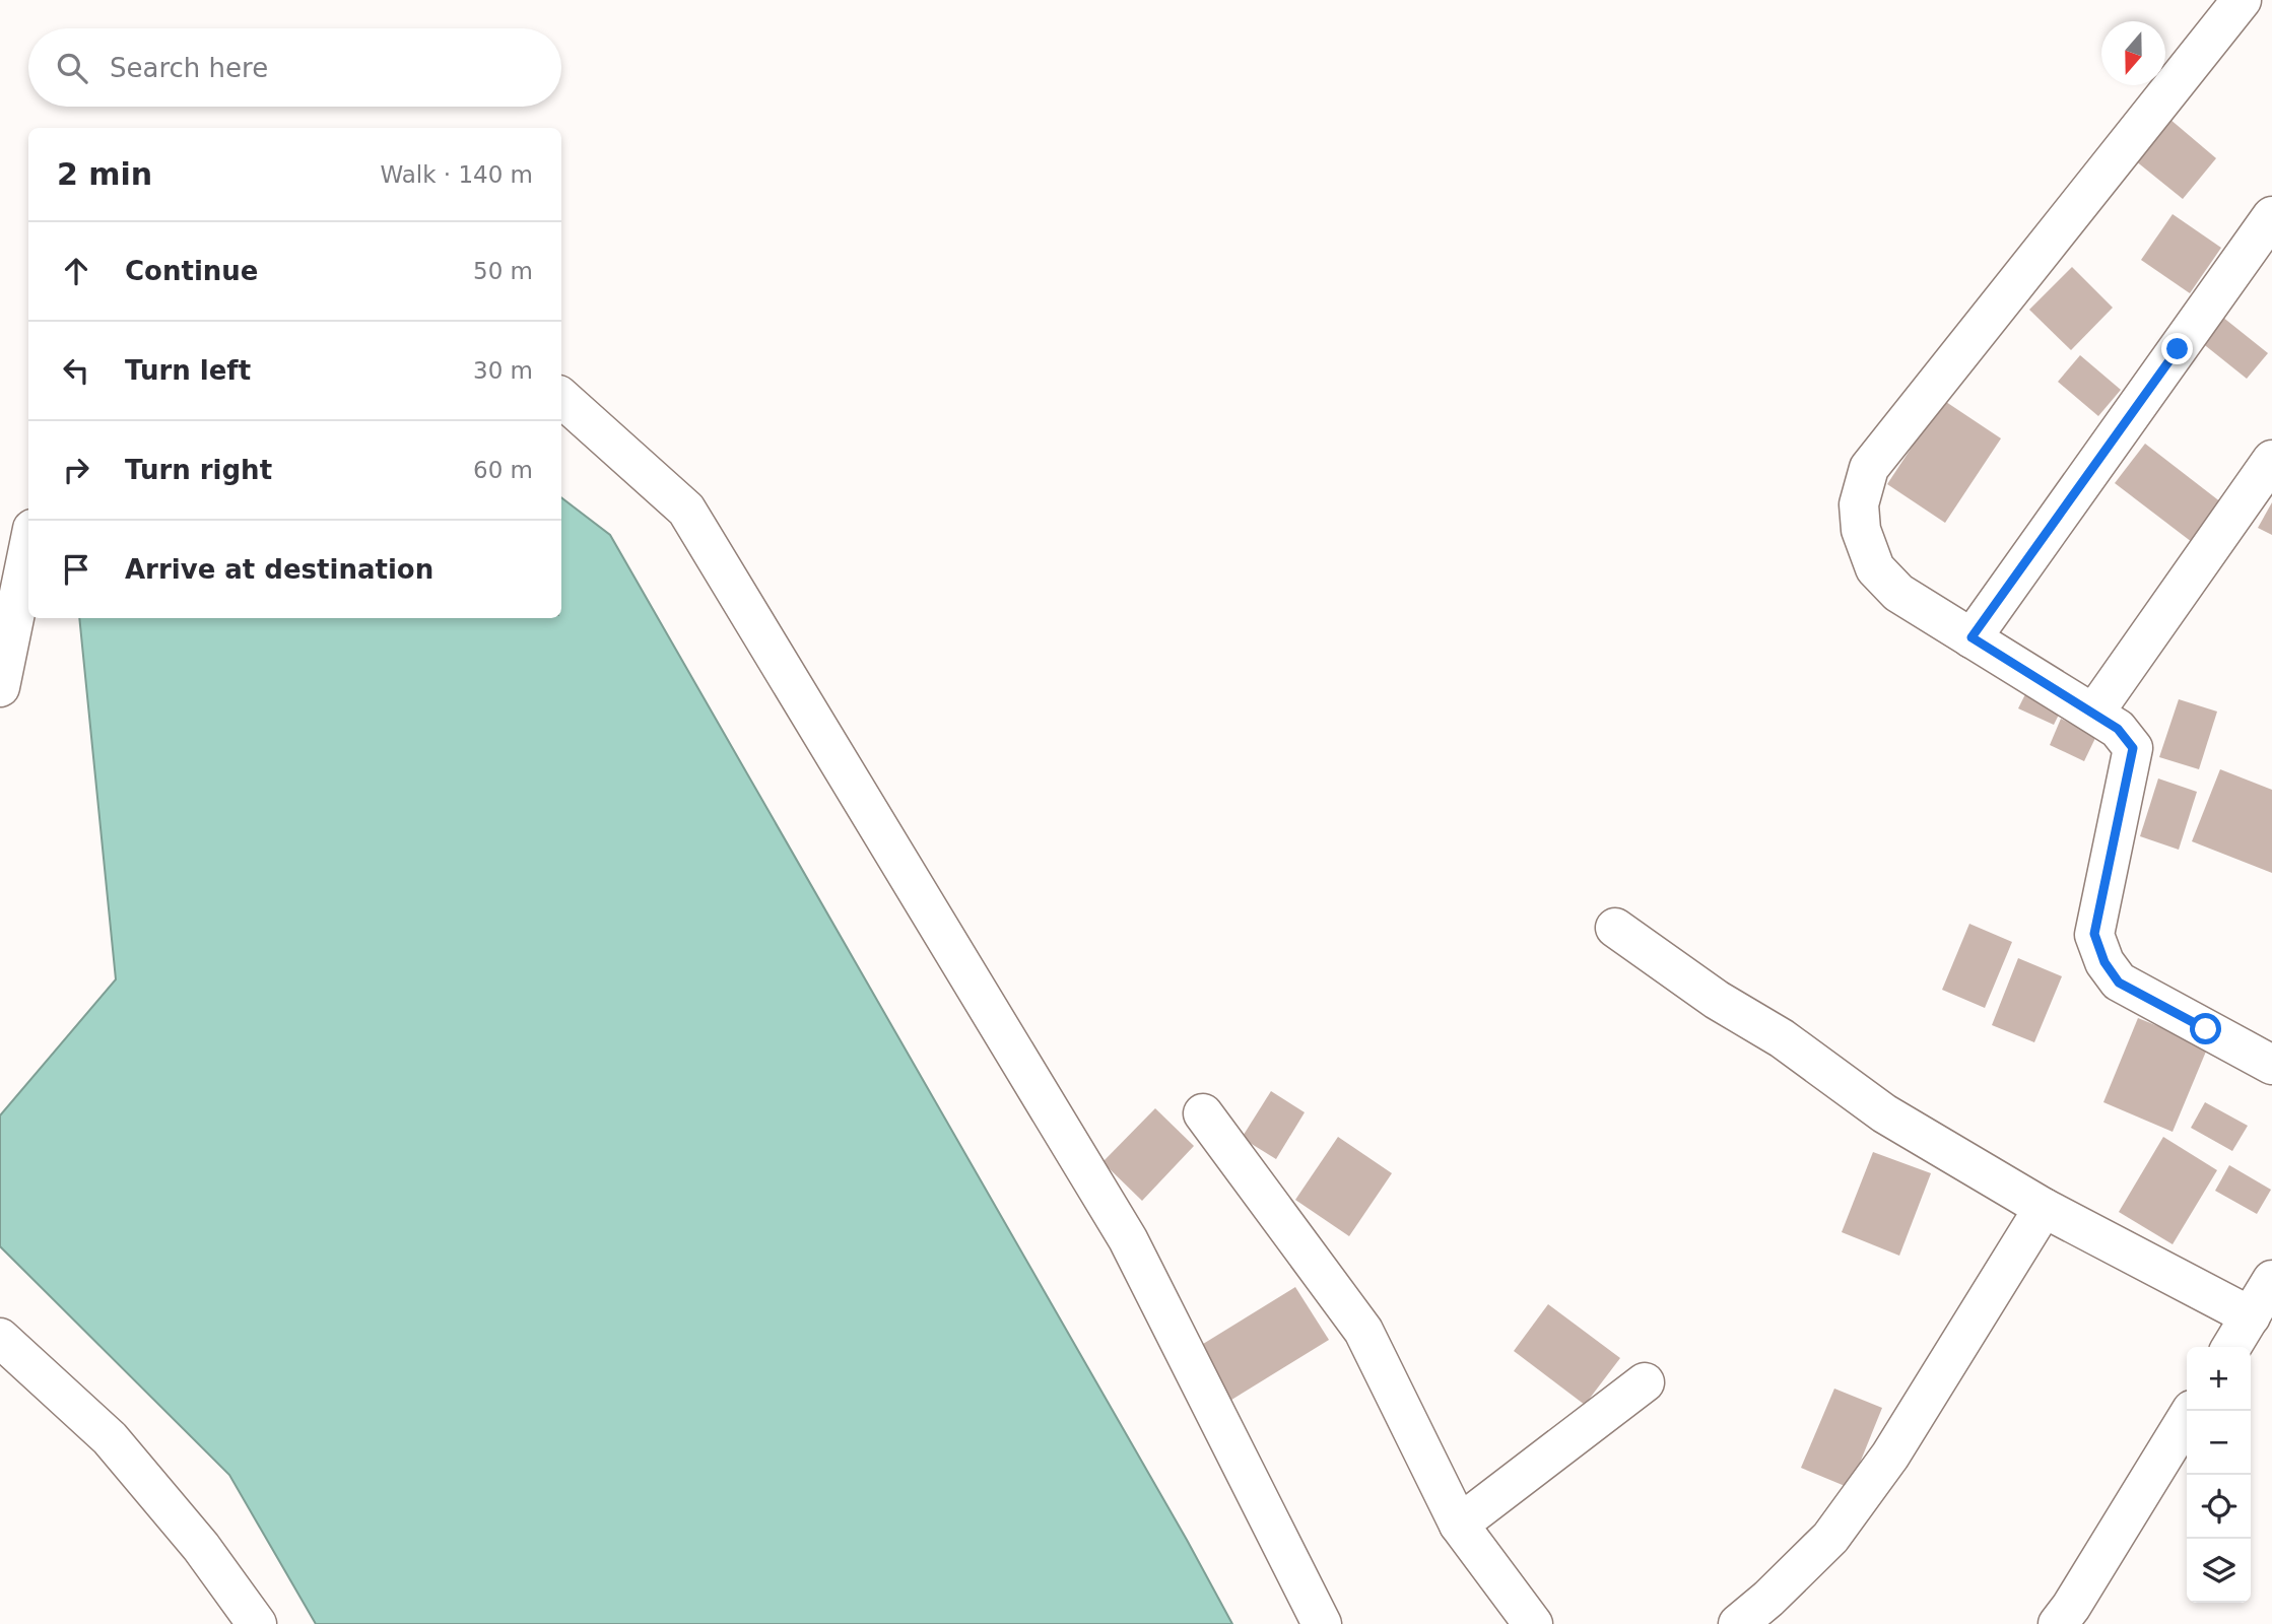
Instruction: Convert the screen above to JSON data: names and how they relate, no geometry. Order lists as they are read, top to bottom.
{
  "north": "bottom",
  "page": {
    "search": "Search here",
    "heading": ["2 min", "Walk · 140 m"],
    "list": [
      ["Continue", "50 m"],
      ["Turn left", "30 m"],
      ["Turn right", "60 m"],
      "Arrive at destination"
    ],
    "map_buttons": ["+", "−"]
  }
}
